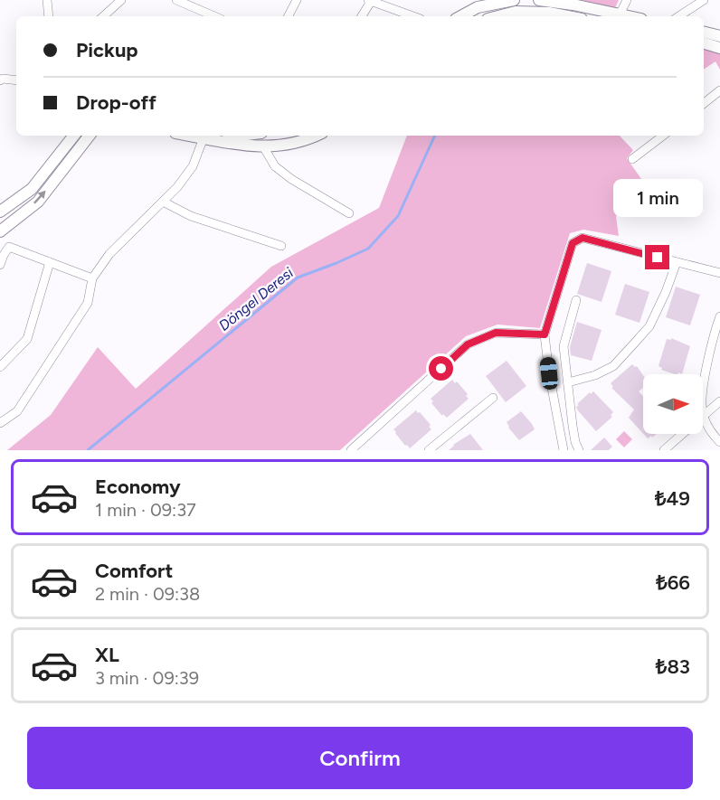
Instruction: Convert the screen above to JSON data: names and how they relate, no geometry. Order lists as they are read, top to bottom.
{
  "water": ["Döngel Deresi"],
  "north": "right",
  "page": {
    "banner": ["Pickup", "Drop-off"],
    "bubble": "1 min",
    "list": [
      {
        "name": "Economy",
        "note": "1 min · 09:37",
        "value": "₺49"
      },
      {
        "name": "Comfort",
        "note": "2 min · 09:38",
        "value": "₺66"
      },
      {
        "name": "XL",
        "note": "3 min · 09:39",
        "value": "₺83"
      }
    ],
    "buttons": "Confirm"
  }
}
